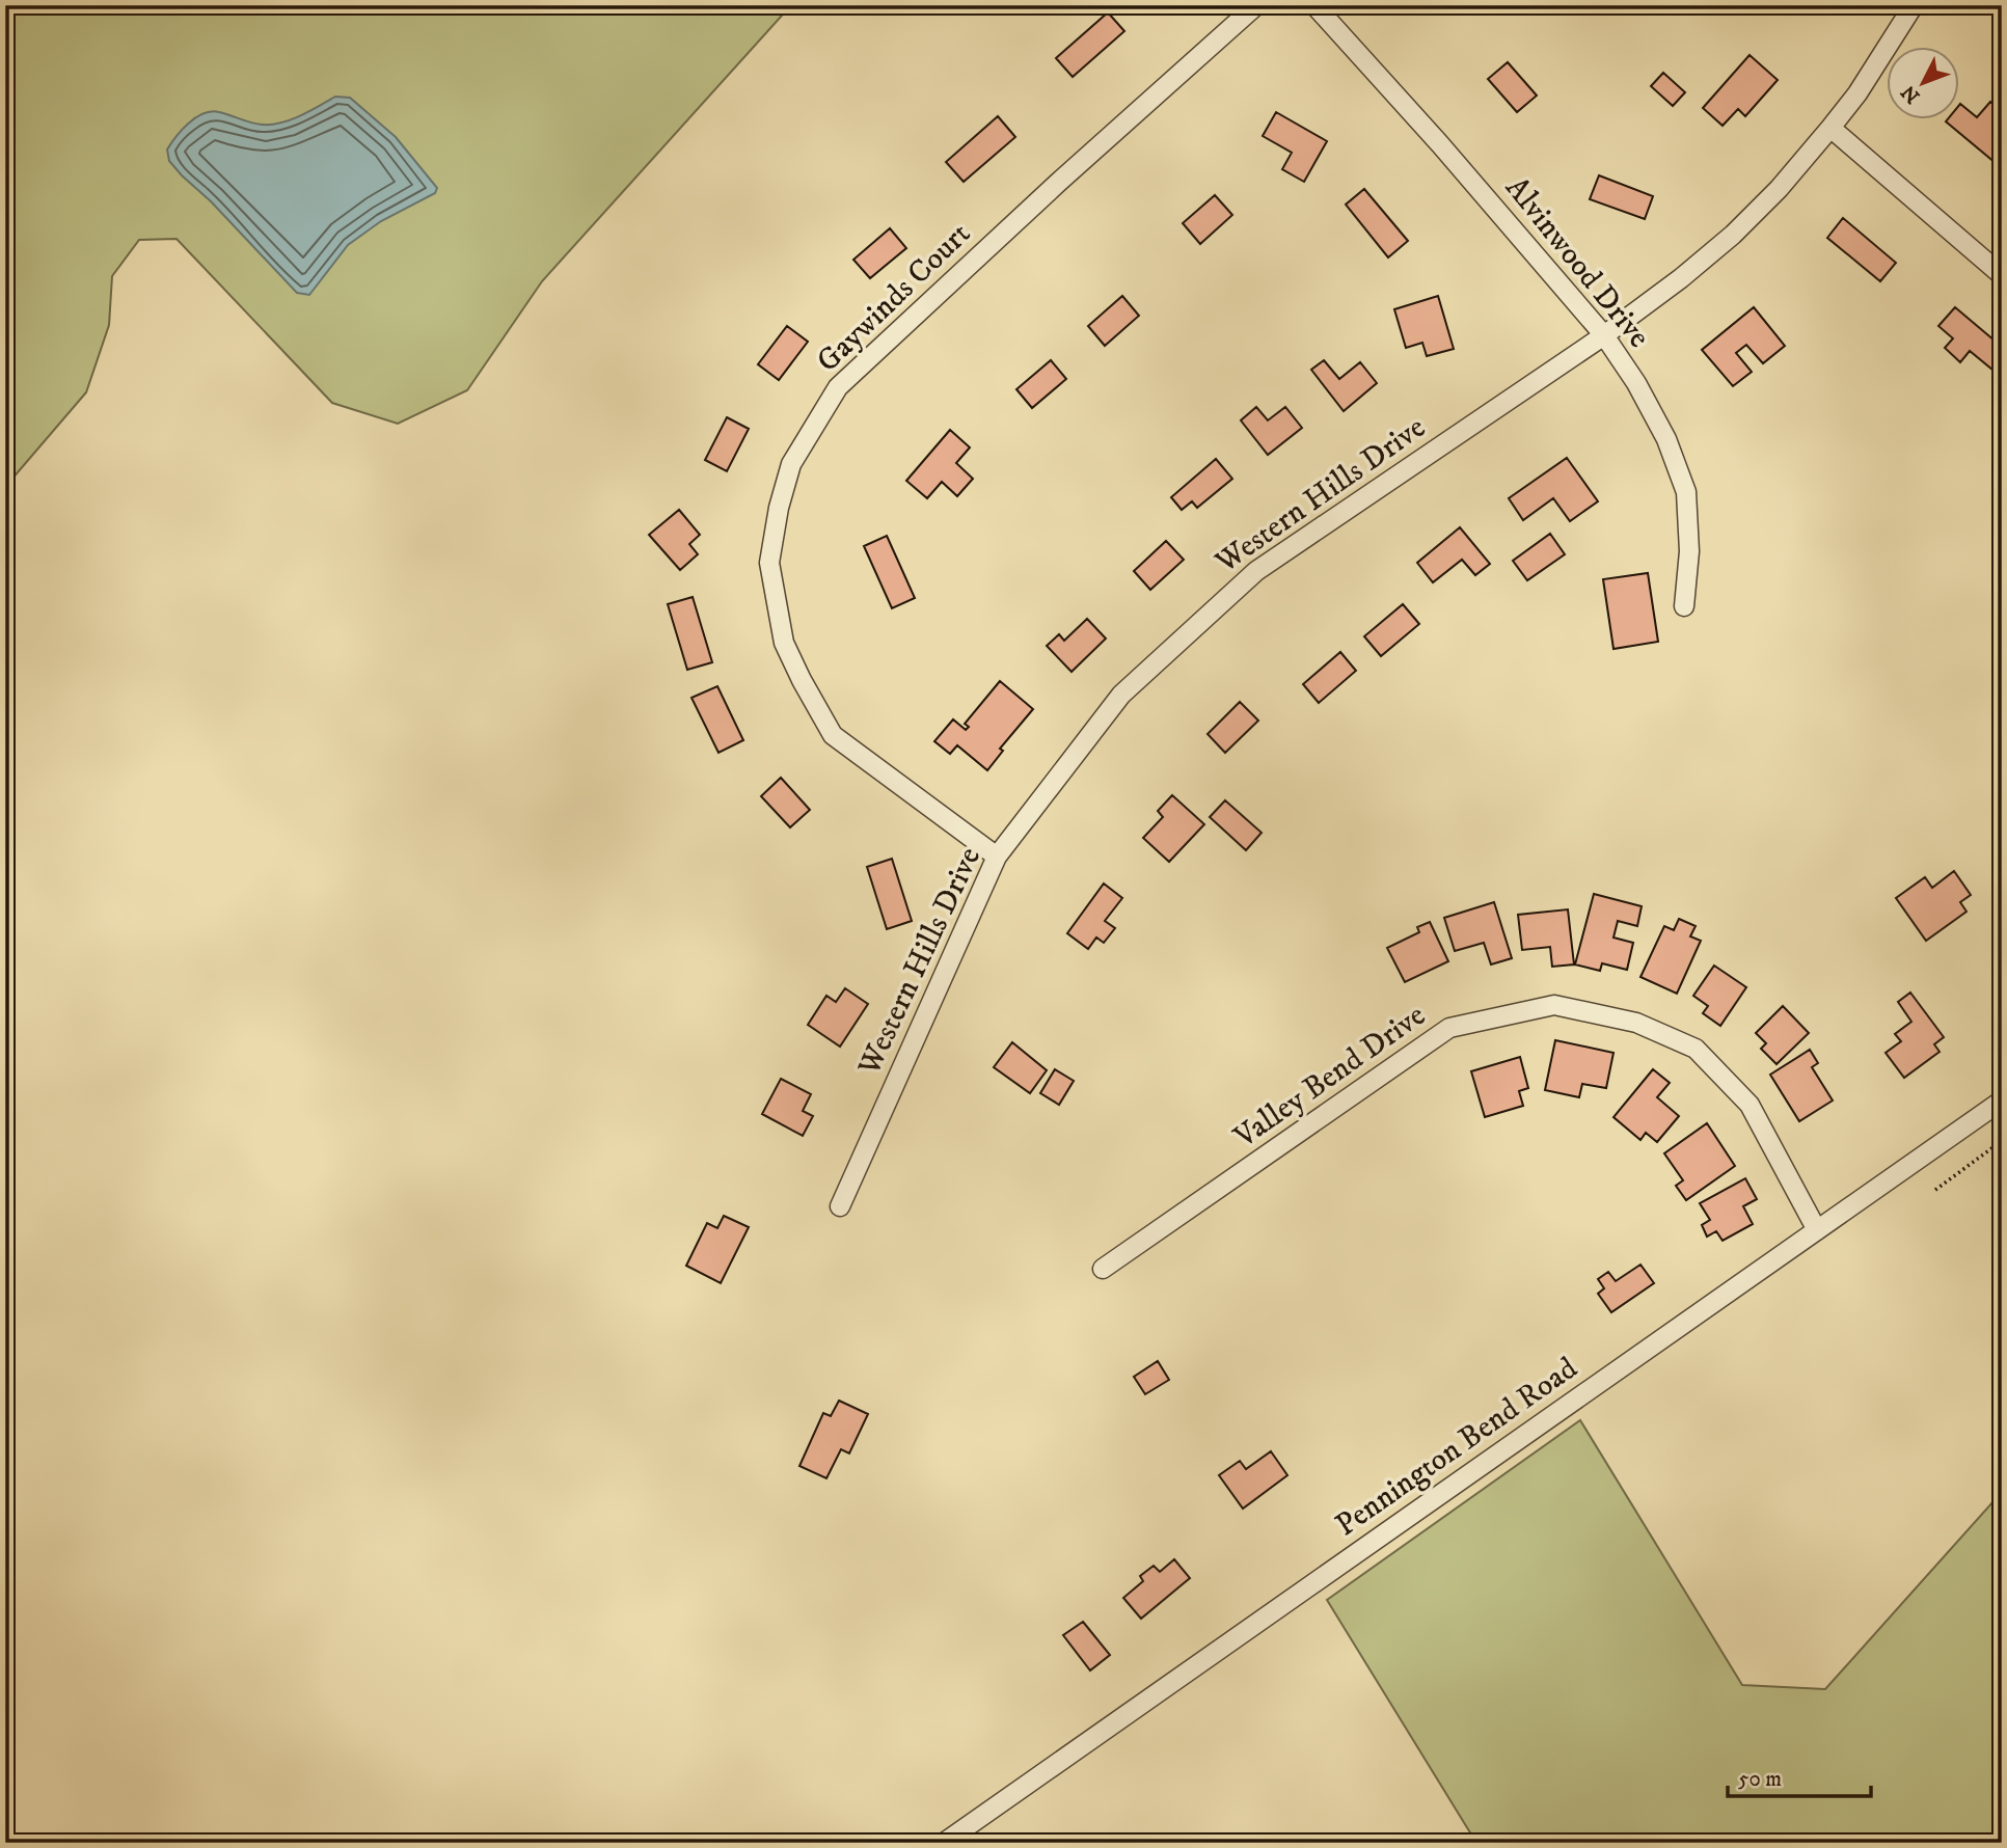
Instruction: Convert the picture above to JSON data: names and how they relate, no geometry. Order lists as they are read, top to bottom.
{
  "streets": {
    "street": [
      "Alvinwood Drive",
      "Gaywinds Court",
      "Western Hills Drive",
      "Valley Bend Drive",
      "Pennington Bend Road"
    ]
  },
  "crossings": [
    ["Alvinwood Drive", "Western Hills Drive"],
    ["Gaywinds Court", "Western Hills Drive"],
    ["Valley Bend Drive", "Pennington Bend Road"]
  ],
  "scale_bar": "50 m",
  "north": "bottom left"
}
